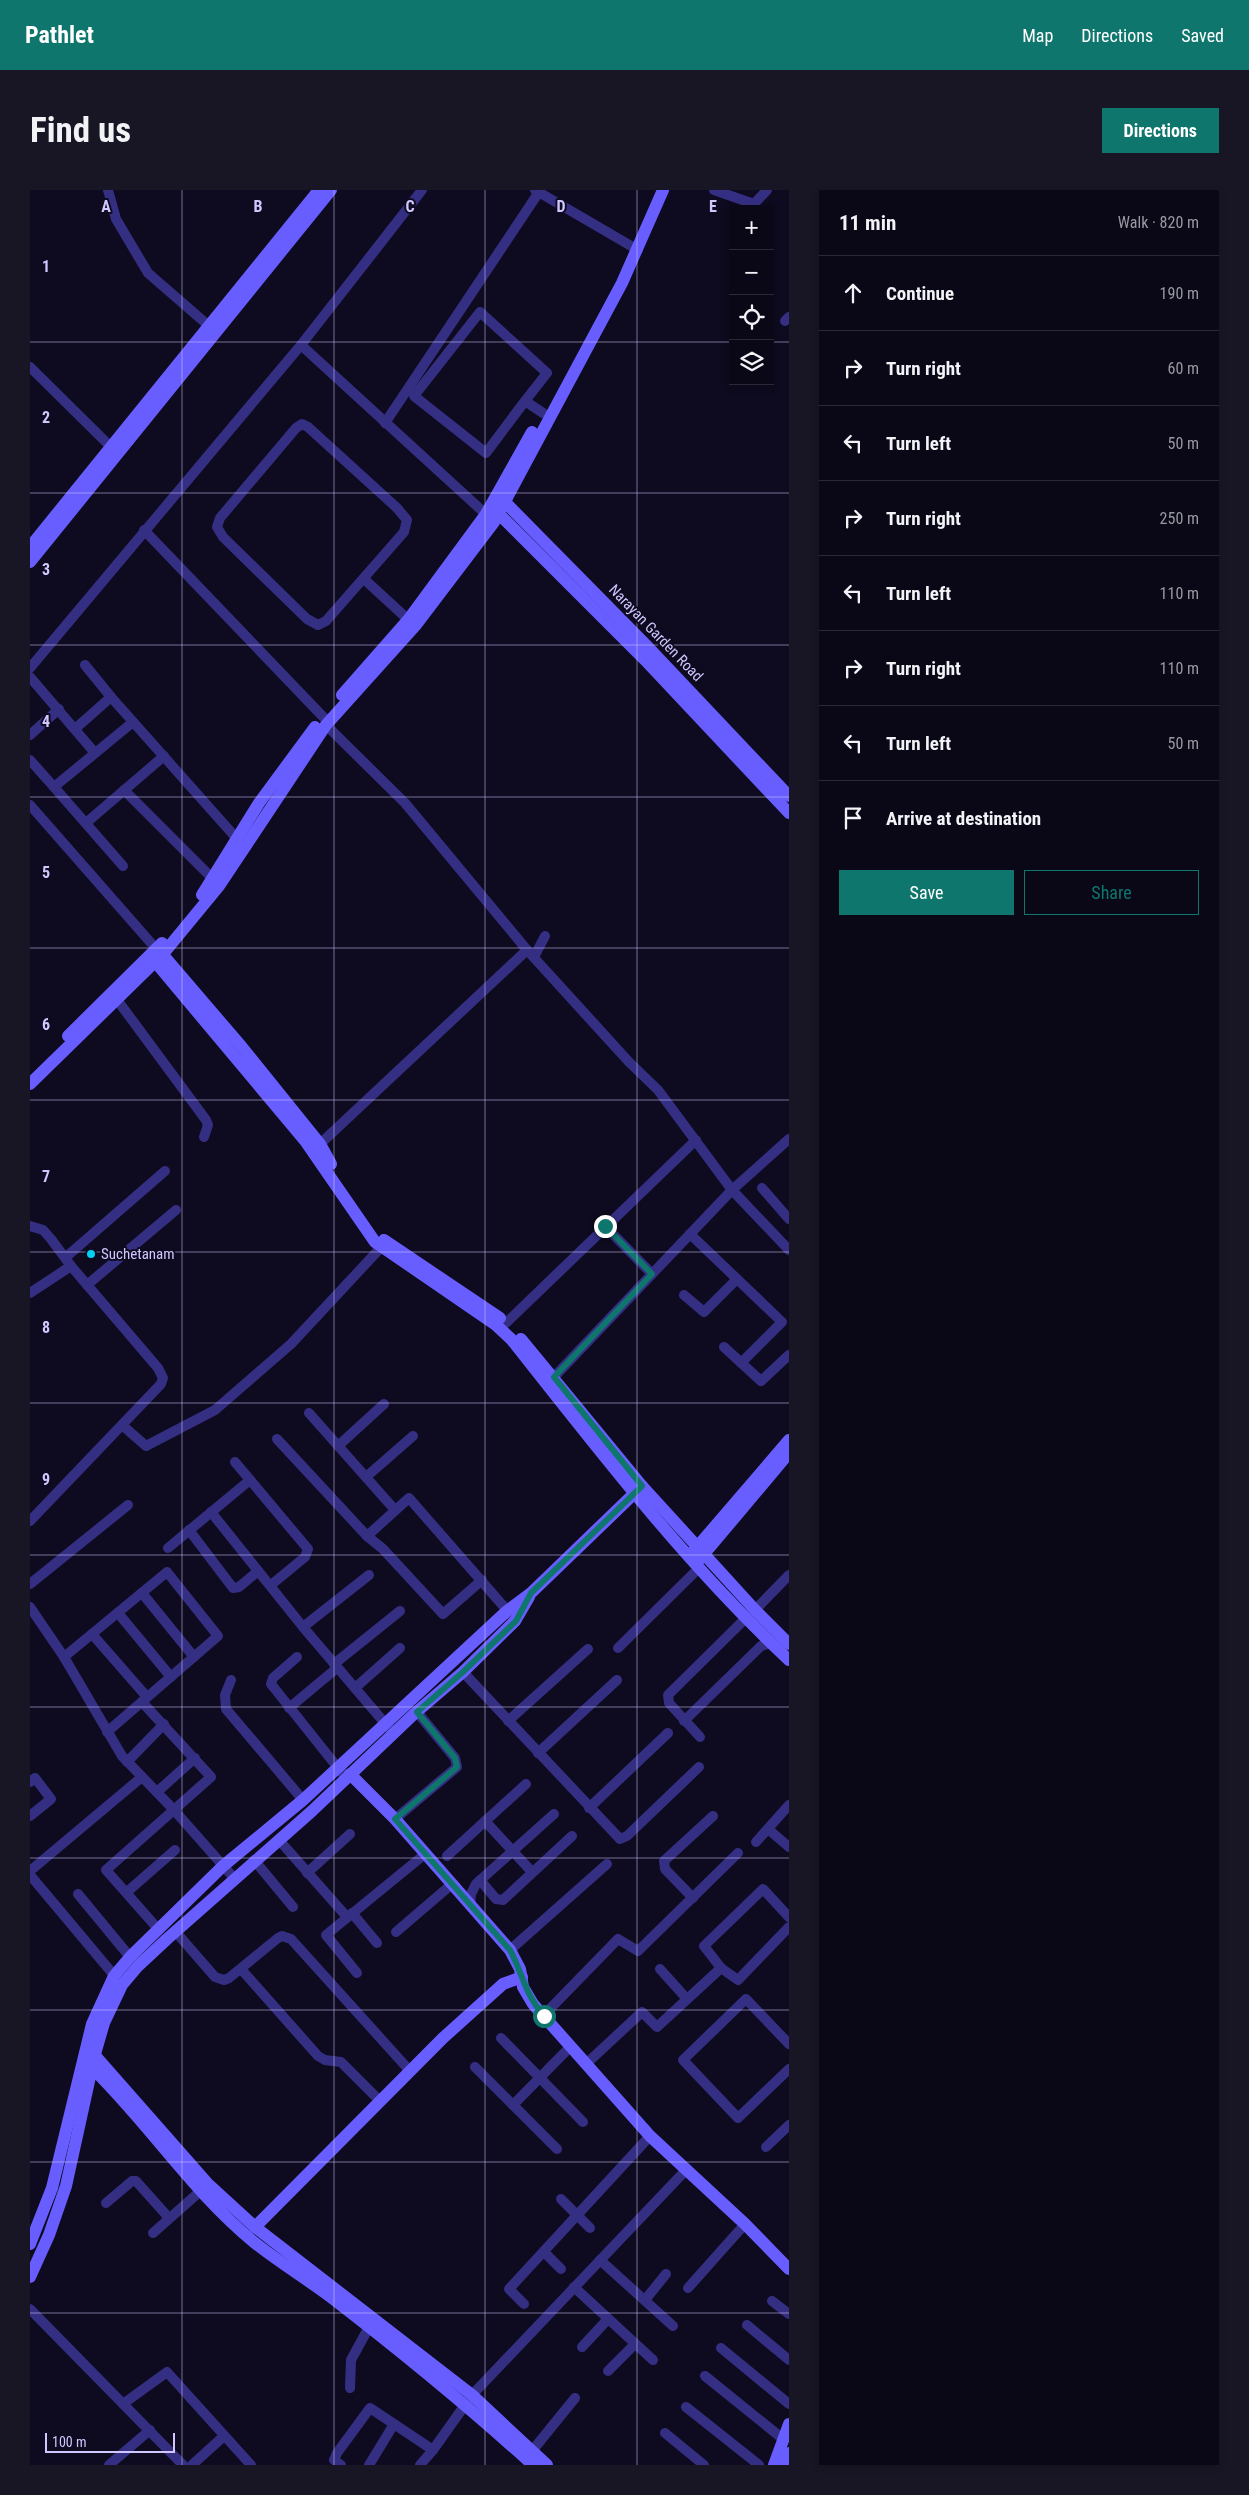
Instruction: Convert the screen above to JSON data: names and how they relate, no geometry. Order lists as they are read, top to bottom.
{
  "streets": {
    "street": ["Narayan Garden Road"]
  },
  "places": ["Suchetanam"],
  "scale_bar": "100 m",
  "page": {
    "header": "Pathlet",
    "nav": ["Map", "Directions", "Saved"],
    "buttons": [
      "Directions",
      ["Save", "Share"]
    ],
    "title": "Find us",
    "heading": ["11 min", "Walk · 820 m"],
    "map_buttons": ["+", "−"],
    "list": [
      ["Continue", "190 m"],
      ["Turn right", "60 m"],
      ["Turn left", "50 m"],
      ["Turn right", "250 m"],
      ["Turn left", "110 m"],
      ["Turn right", "110 m"],
      ["Turn left", "50 m"],
      "Arrive at destination"
    ],
    "scale": "100 m"
  },
  "grid": {
    "columns": [
      "A",
      "B",
      "C",
      "D",
      "E"
    ],
    "rows": [
      "1",
      "2",
      "3",
      "4",
      "5",
      "6",
      "7",
      "8",
      "9"
    ]
  }
}
